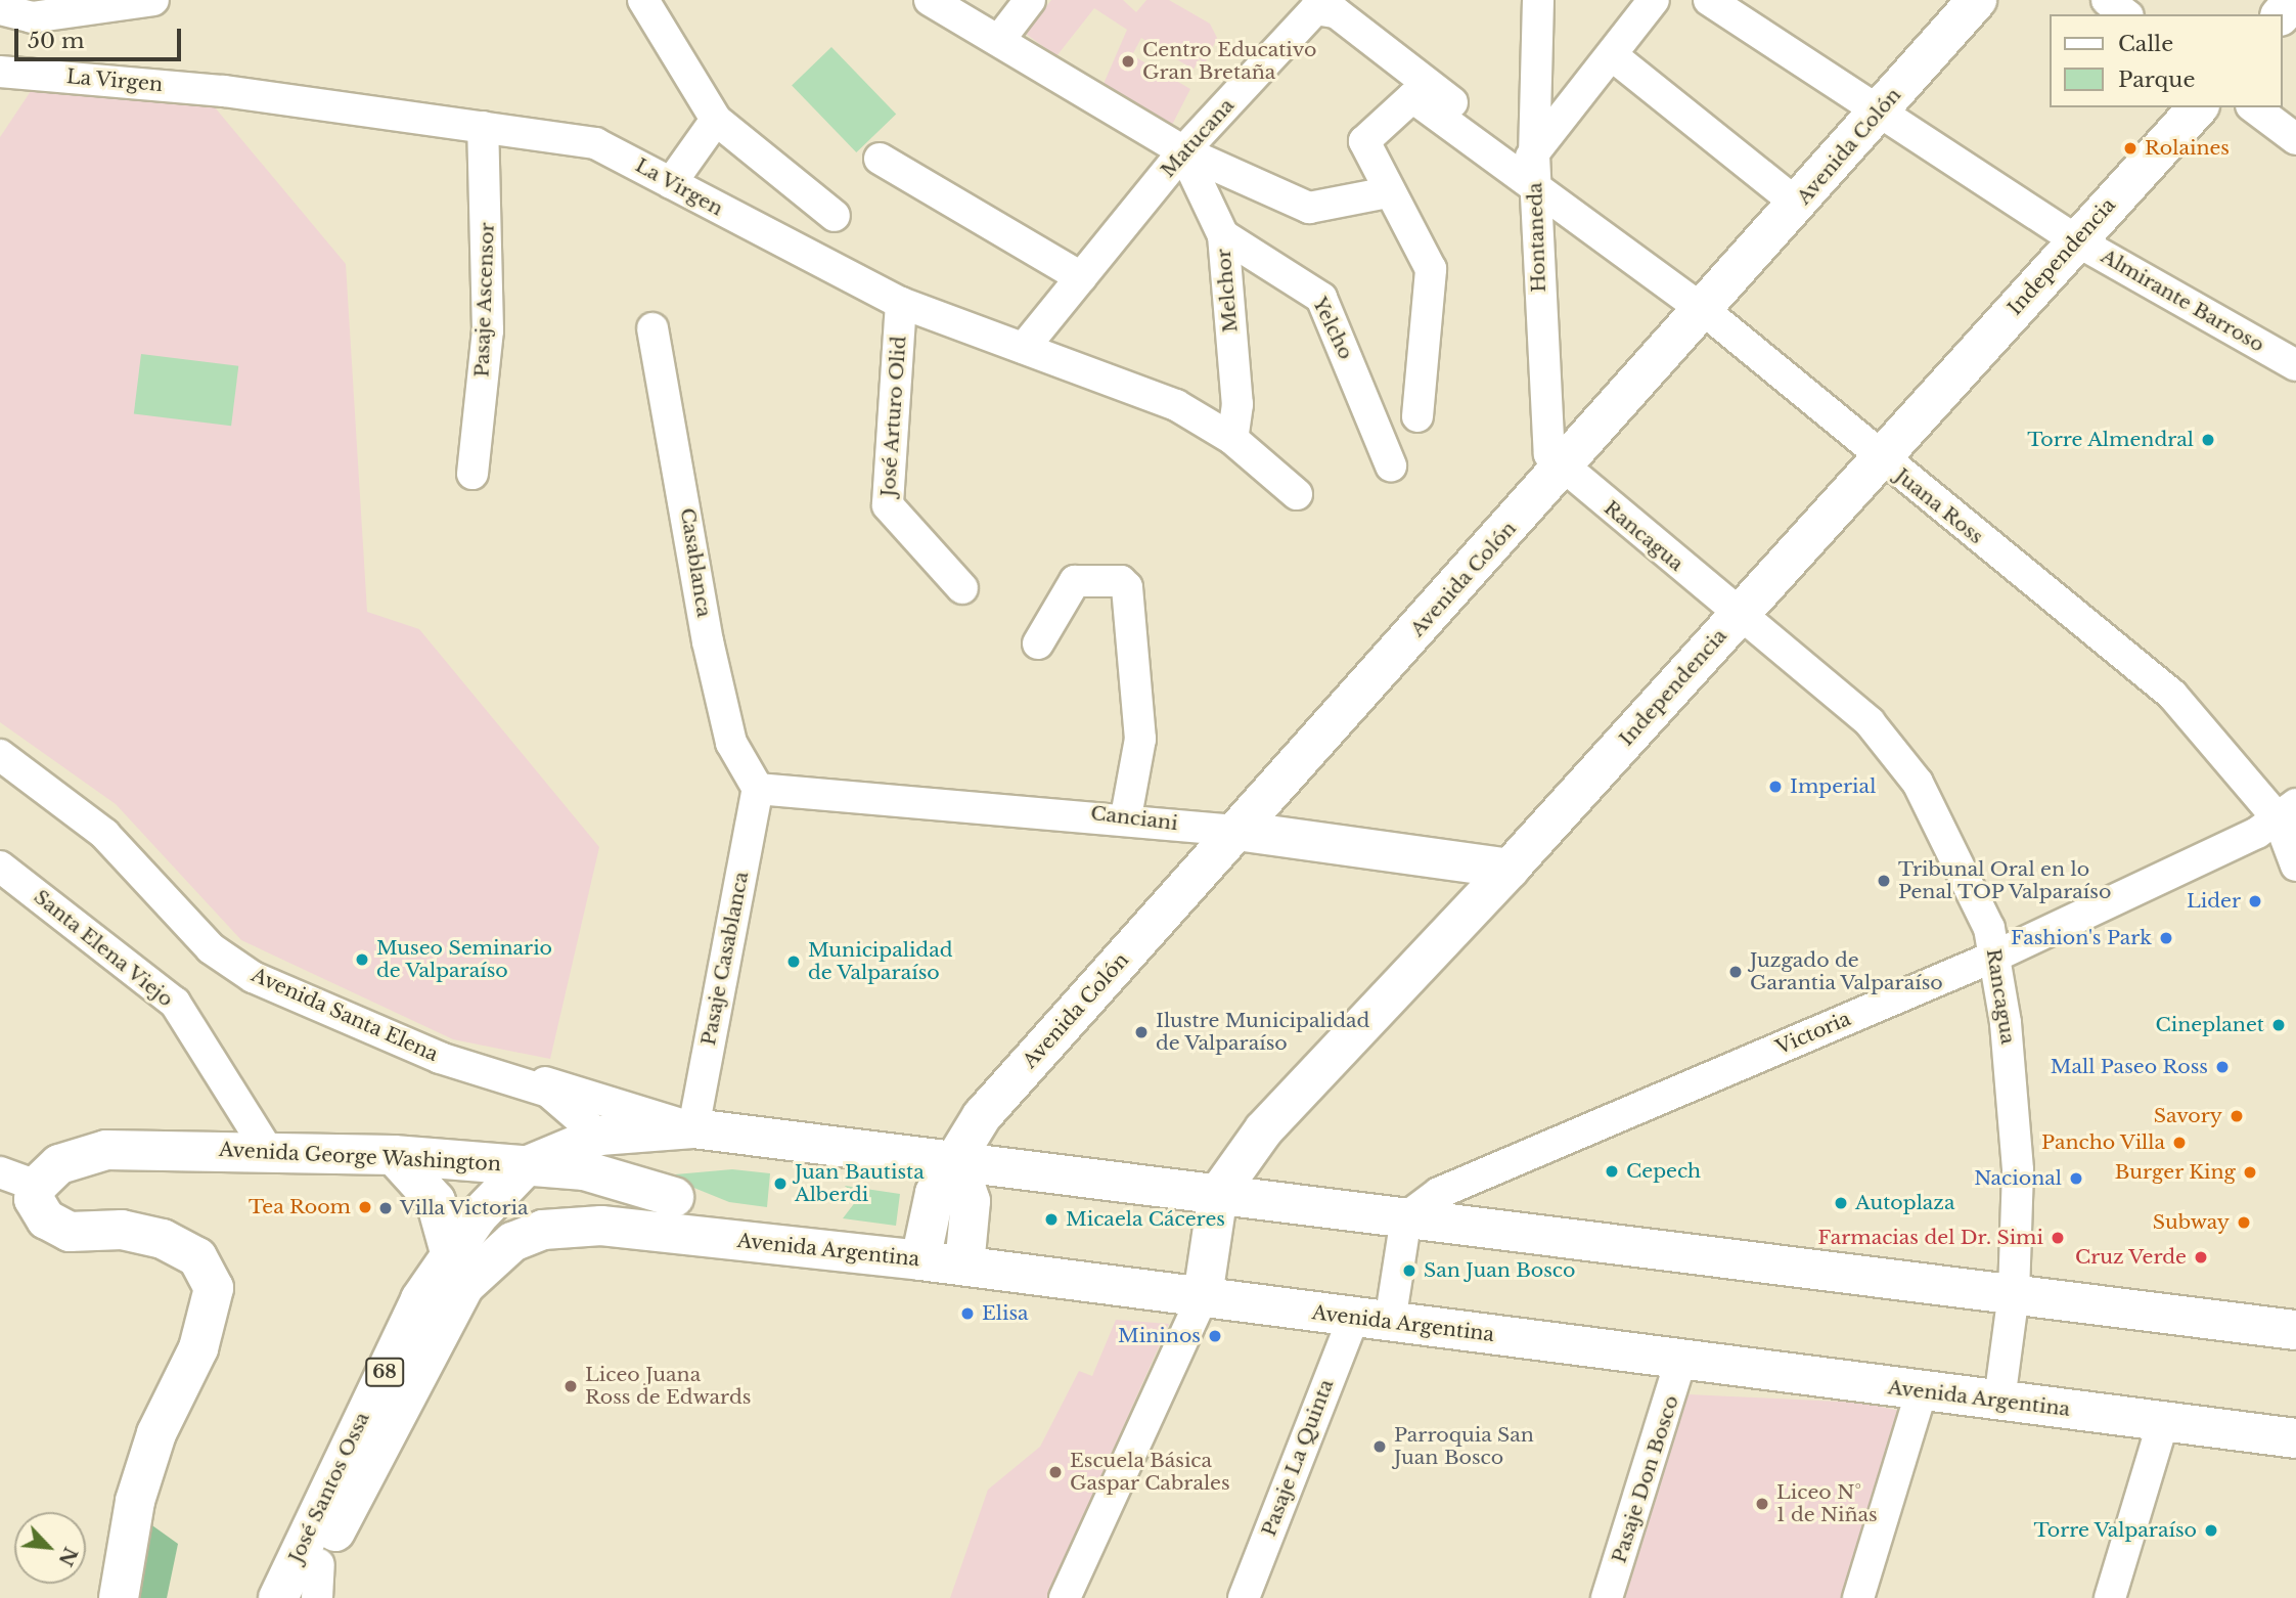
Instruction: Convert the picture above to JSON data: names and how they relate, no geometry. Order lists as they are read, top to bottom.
{
  "streets": {
    "main road": [
      "Avenida Colón",
      "Independencia",
      "Canciani",
      "Avenida George Washington",
      "Avenida Argentina",
      "68",
      "José Santos Ossa"
    ],
    "street": [
      "La Virgen",
      "Matucana",
      "Hontaneda",
      "Melchor",
      "Pasaje Ascensor",
      "Almirante Barroso",
      "Yelcho",
      "José Arturo Olid",
      "Juana Ross",
      "Rancagua",
      "Casablanca",
      "Santa Elena Viejo",
      "Pasaje Casablanca",
      "Avenida Santa Elena",
      "Victoria",
      "Pasaje La Quinta",
      "Pasaje Don Bosco"
    ]
  },
  "crossings": [
    ["La Virgen", "Matucana"],
    ["La Virgen", "Melchor"],
    ["La Virgen", "Pasaje Ascensor"],
    ["La Virgen", "José Arturo Olid"],
    ["Matucana", "Hontaneda"],
    ["Matucana", "Melchor"],
    ["Avenida Colón", "Hontaneda"],
    ["Avenida Colón", "Almirante Barroso"],
    ["Avenida Colón", "Juana Ross"],
    ["Avenida Colón", "Rancagua"],
    ["Avenida Colón", "Canciani"],
    ["Avenida Colón", "Avenida Argentina"],
    ["Hontaneda", "Juana Ross"],
    ["Hontaneda", "Rancagua"],
    ["Independencia", "Almirante Barroso"],
    ["Independencia", "Juana Ross"],
    ["Independencia", "Rancagua"],
    ["Independencia", "Canciani"],
    ["Independencia", "Avenida Argentina"],
    ["Melchor", "Yelcho"],
    ["Juana Ross", "Victoria"],
    ["Rancagua", "Victoria"],
    ["Rancagua", "Avenida Argentina"],
    ["Casablanca", "Canciani"],
    ["Casablanca", "Pasaje Casablanca"],
    ["Canciani", "Pasaje Casablanca"],
    ["Santa Elena Viejo", "Avenida George Washington"],
    ["Pasaje Casablanca", "Avenida Santa Elena"],
    ["Avenida George Washington", "José Santos Ossa"],
    ["Avenida Argentina", "Pasaje La Quinta"],
    ["Avenida Argentina", "Pasaje Don Bosco"],
    ["Avenida Argentina", "José Santos Ossa"]
  ],
  "places": [
    "Centro Educativo Gran Bretaña",
    "Rolaines",
    "Torre Almendral",
    "Imperial",
    "Tribunal Oral en lo Penal TOP Valparaíso",
    "Lider",
    "Fashion's Park",
    "Museo Seminario de Valparaíso",
    "Municipalidad de Valparaíso",
    "Juzgado de Garantia Valparaíso",
    "Cineplanet",
    "Ilustre Municipalidad de Valparaíso",
    "Mall Paseo Ross",
    "Savory",
    "Pancho Villa",
    "Cepech",
    "Burger King",
    "Nacional",
    "Juan Bautista Alberdi",
    "Autoplaza",
    "Tea Room",
    "Villa Victoria",
    "Micaela Cáceres",
    "Subway",
    "Farmacias del Dr. Simi",
    "Cruz Verde",
    "San Juan Bosco",
    "Elisa",
    "Mininos",
    "Liceo Juana Ross de Edwards",
    "Parroquia San Juan Bosco",
    "Escuela Básica Gaspar Cabrales",
    "Liceo N° 1 de Niñas",
    "Torre Valparaíso"
  ],
  "legend": ["Calle", "Parque"],
  "scale_bar": "50 m",
  "north": "bottom right"
}
